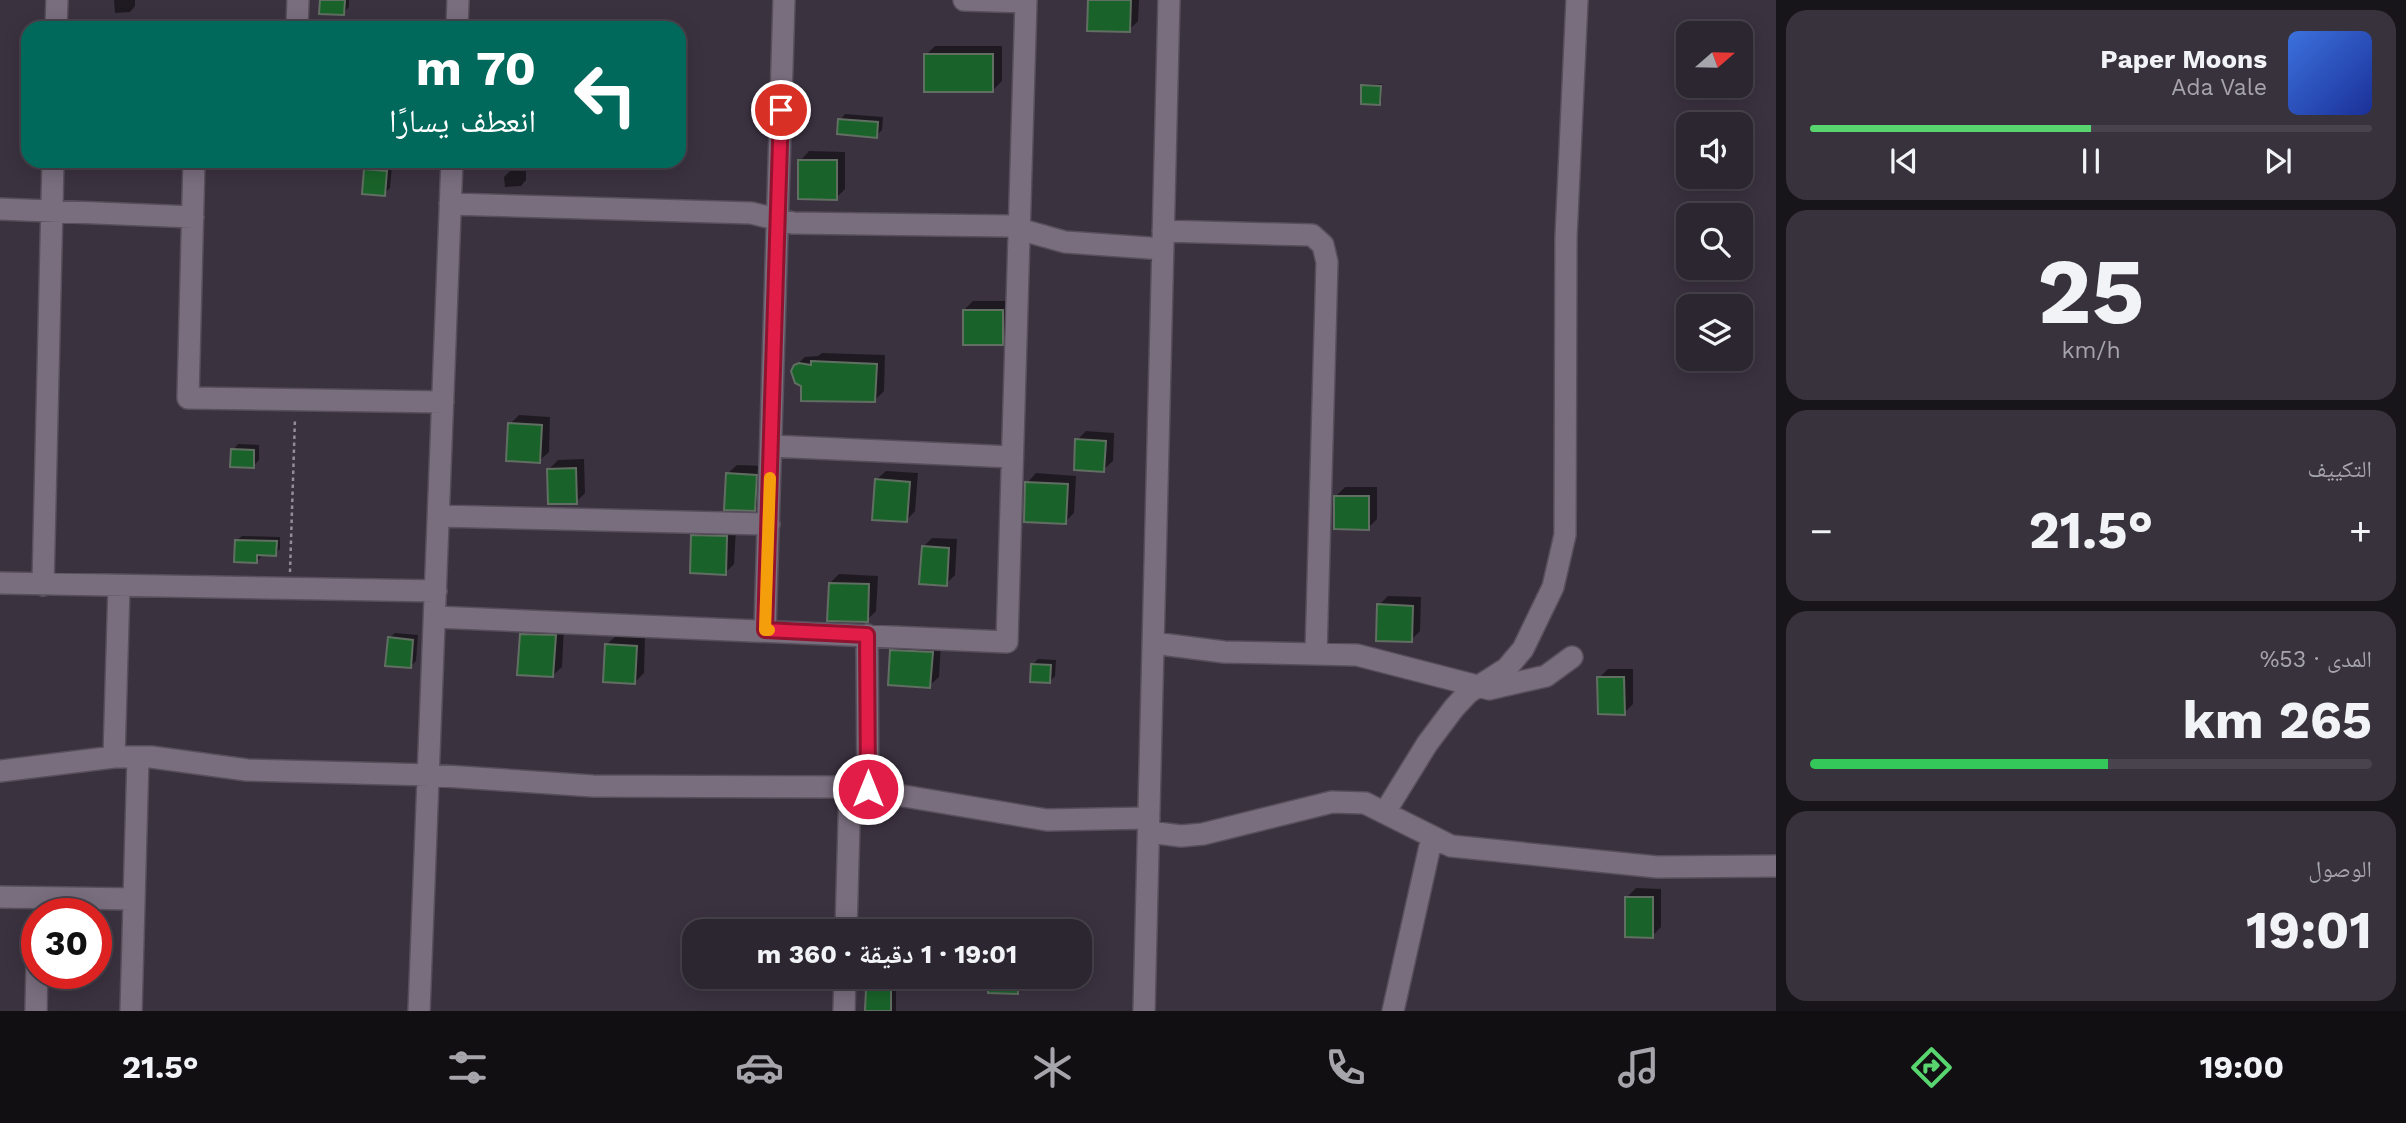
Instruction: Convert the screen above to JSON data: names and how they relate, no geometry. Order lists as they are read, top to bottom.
{
  "north": "right",
  "page": {
    "turn": ["70 m", "انعطف يسارًا"],
    "song": ["Paper Moons", "Ada Vale"],
    "tile": [
      ["25", "km/h"],
      "التكييف",
      ["المدى · 53%", "265 km"],
      ["الوصول", "19:01"]
    ],
    "heat": ["−", "21.5°", "+"],
    "limit": "30",
    "trip": "19:01 · 1 دقيقة · 360 m",
    "tabs": ["19:00", "21.5°"]
  }
}
